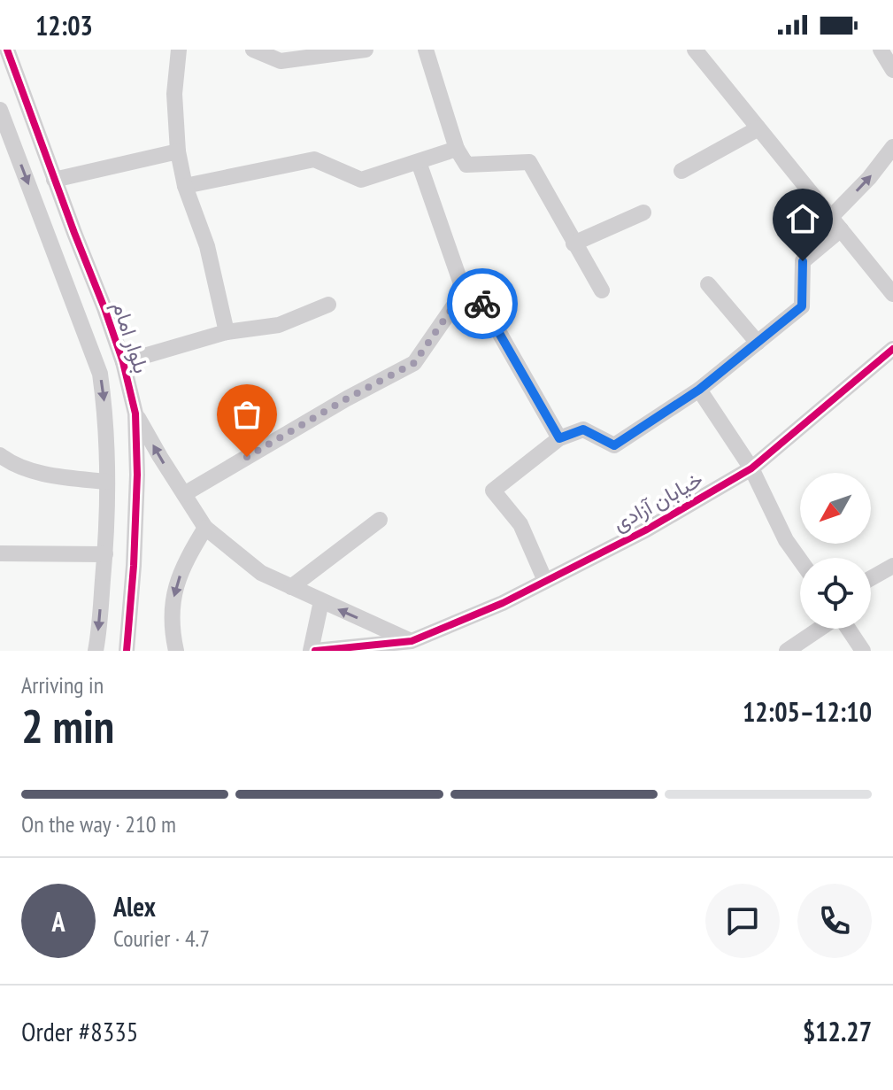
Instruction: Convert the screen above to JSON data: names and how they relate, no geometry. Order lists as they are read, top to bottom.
{
  "streets": {
    "street": ["بلوار امام", "خیابان آزادی"]
  },
  "north": "bottom left",
  "page": {
    "status": "12:03",
    "heading": ["2 min", "Arriving in", "12:05–12:10"],
    "panel": [
      "Alex",
      "Courier · 4.7",
      "Order #8335",
      "$12.27"
    ],
    "bar": "On the way · 210 m",
    "round": "A"
  }
}
